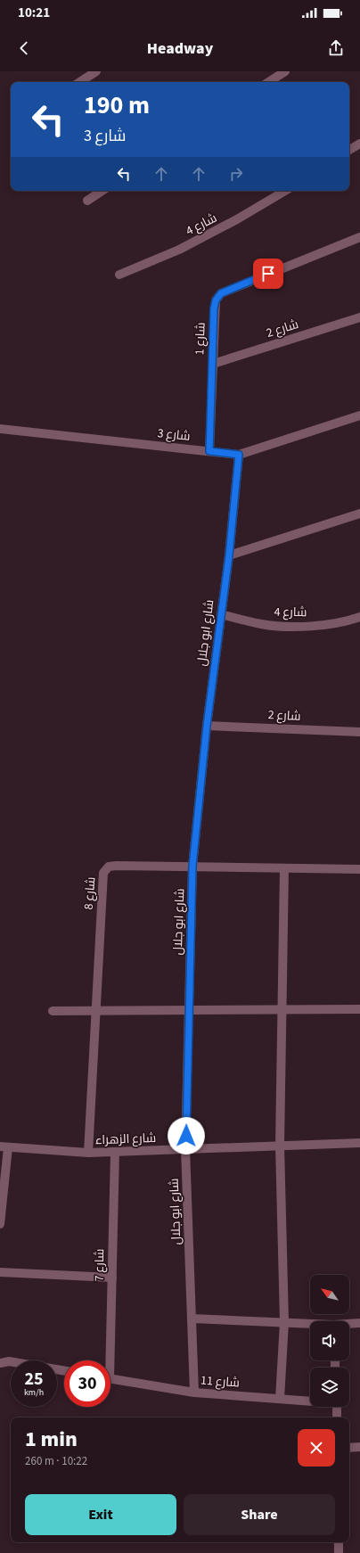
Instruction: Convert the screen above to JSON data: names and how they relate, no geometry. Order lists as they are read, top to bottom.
{
  "streets": {
    "street": [
      "شارع 4",
      "شارع 2",
      "شارع 1",
      "شارع 3",
      "شارع ابو جلال",
      "شارع 8",
      "شارع الزهراء",
      "شارع 7",
      "شارع 11"
    ]
  },
  "crossings": [
    ["شارع 4", "شارع ابو جلال"],
    ["شارع 2", "شارع 1"],
    ["شارع 2", "شارع ابو جلال"],
    ["شارع 1", "شارع 3"],
    ["شارع 3", "شارع ابو جلال"],
    ["شارع ابو جلال", "شارع 8"],
    ["شارع ابو جلال", "شارع الزهراء"],
    ["شارع ابو جلال", "شارع 11"],
    ["شارع 8", "شارع الزهراء"],
    ["شارع الزهراء", "شارع 7"]
  ],
  "north": "top left",
  "page": {
    "status": "10:21",
    "header": "Headway",
    "turn": ["190 m", "شارع 3"],
    "speed": "25 km/h",
    "limit": "30",
    "heading": ["1 min", "260 m · 10:22"],
    "buttons": ["Exit", "Share"]
  }
}
